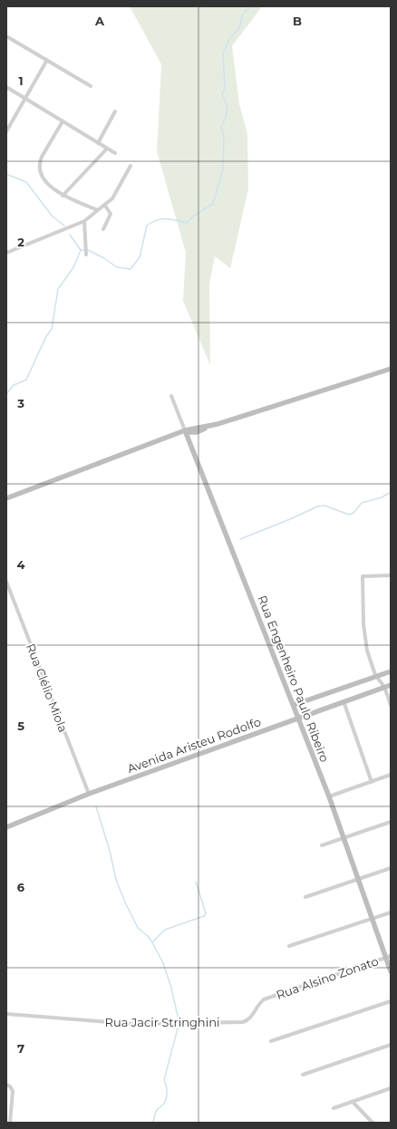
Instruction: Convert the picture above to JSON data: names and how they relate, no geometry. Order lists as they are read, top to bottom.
{
  "streets": {
    "street": [
      "Rua Engenheiro Paulo Ribeiro",
      "Rua Clélio Miola",
      "Avenida Aristeu Rodolfo",
      "Rua Alsino Zonato",
      "Rua Jacir Stringhini"
    ]
  },
  "crossings": [
    ["Rua Engenheiro Paulo Ribeiro", "Avenida Aristeu Rodolfo"],
    ["Rua Engenheiro Paulo Ribeiro", "Rua Alsino Zonato"],
    ["Rua Clélio Miola", "Avenida Aristeu Rodolfo"],
    ["Rua Alsino Zonato", "Rua Jacir Stringhini"]
  ],
  "grid": {
    "columns": ["A", "B"],
    "rows": [
      "1",
      "2",
      "3",
      "4",
      "5",
      "6",
      "7"
    ]
  }
}
